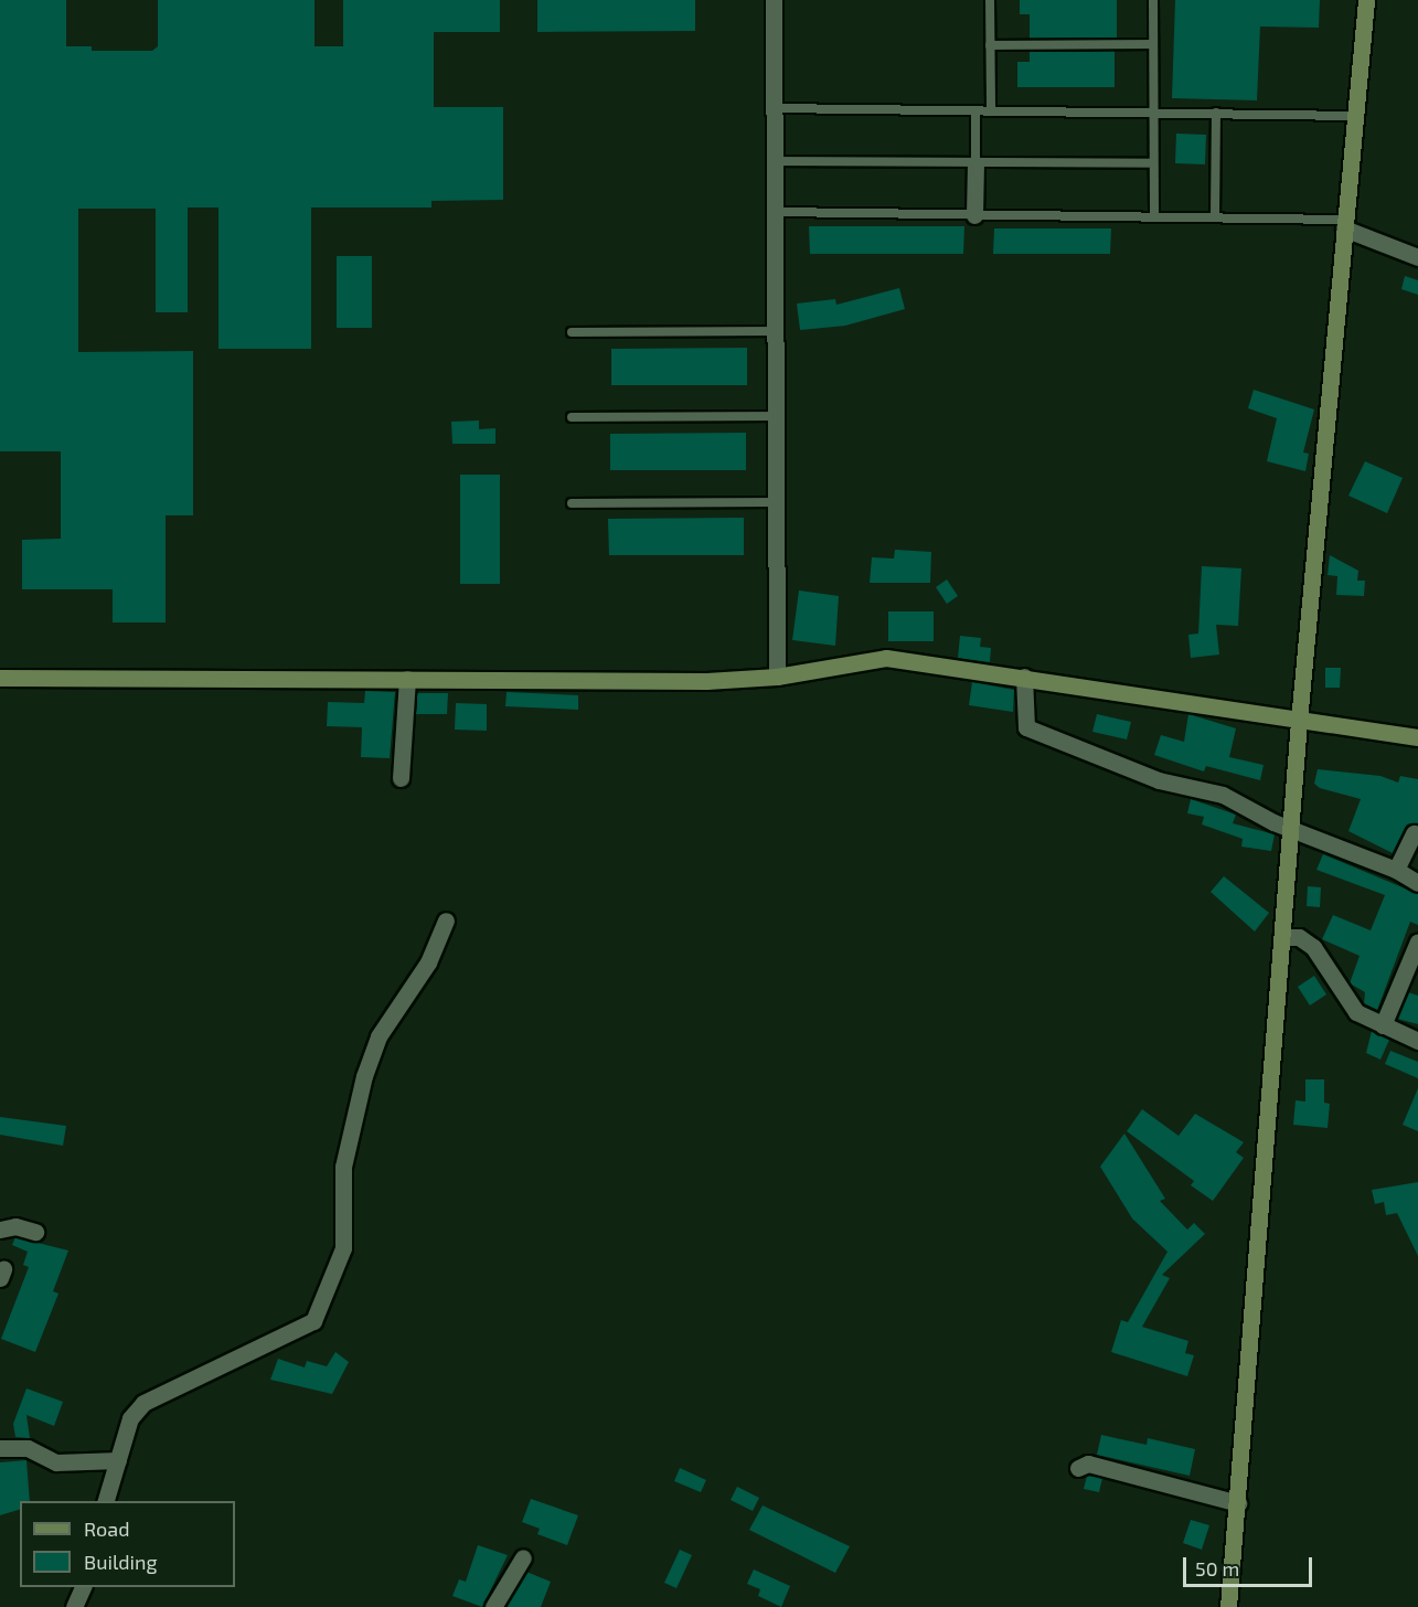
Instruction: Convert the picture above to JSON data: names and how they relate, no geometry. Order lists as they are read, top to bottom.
{
  "legend": ["Road", "Building"],
  "scale_bar": "50 m"
}
